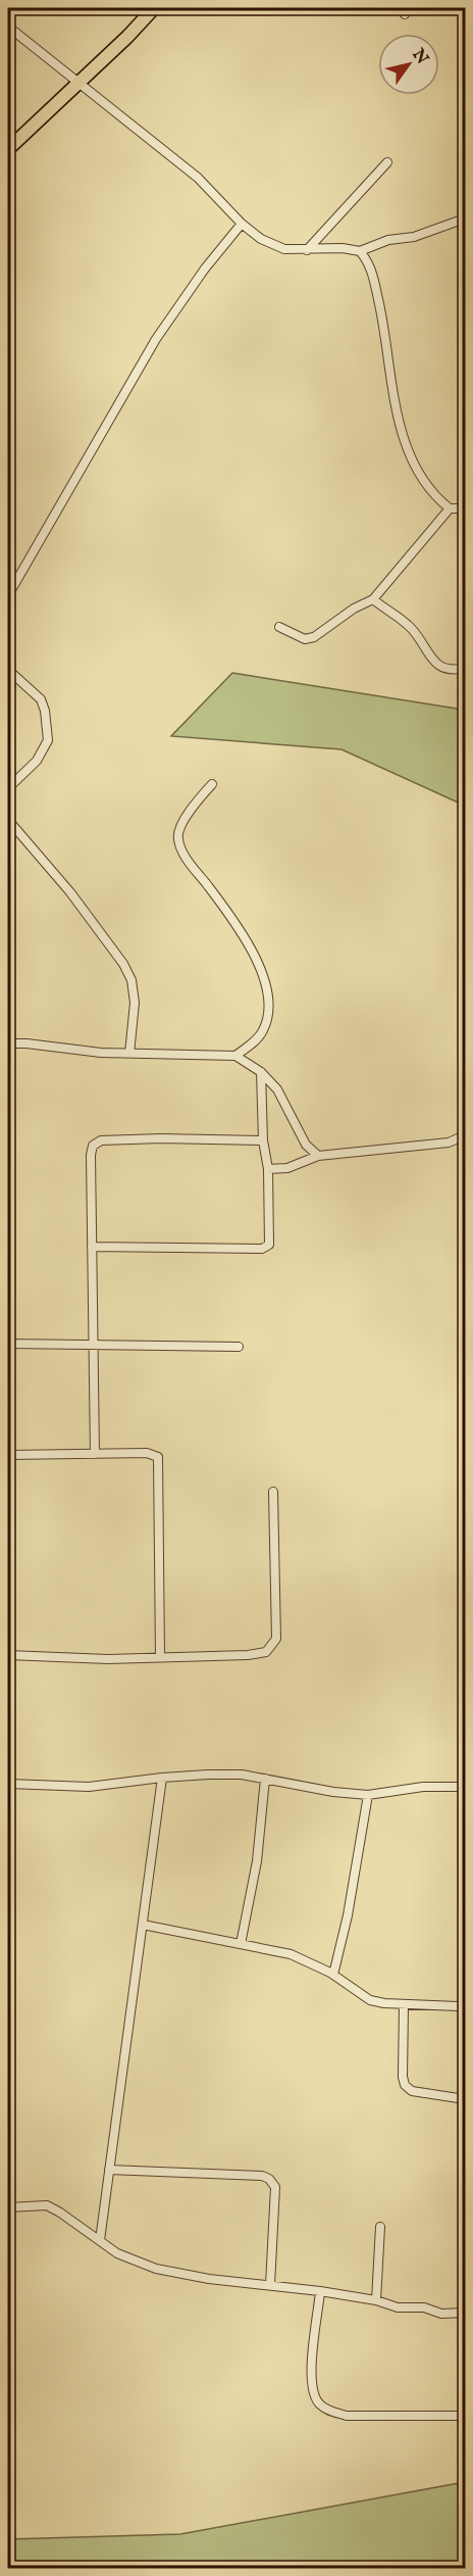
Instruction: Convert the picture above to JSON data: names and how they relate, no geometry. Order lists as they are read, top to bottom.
{
  "north": "top right"
}
